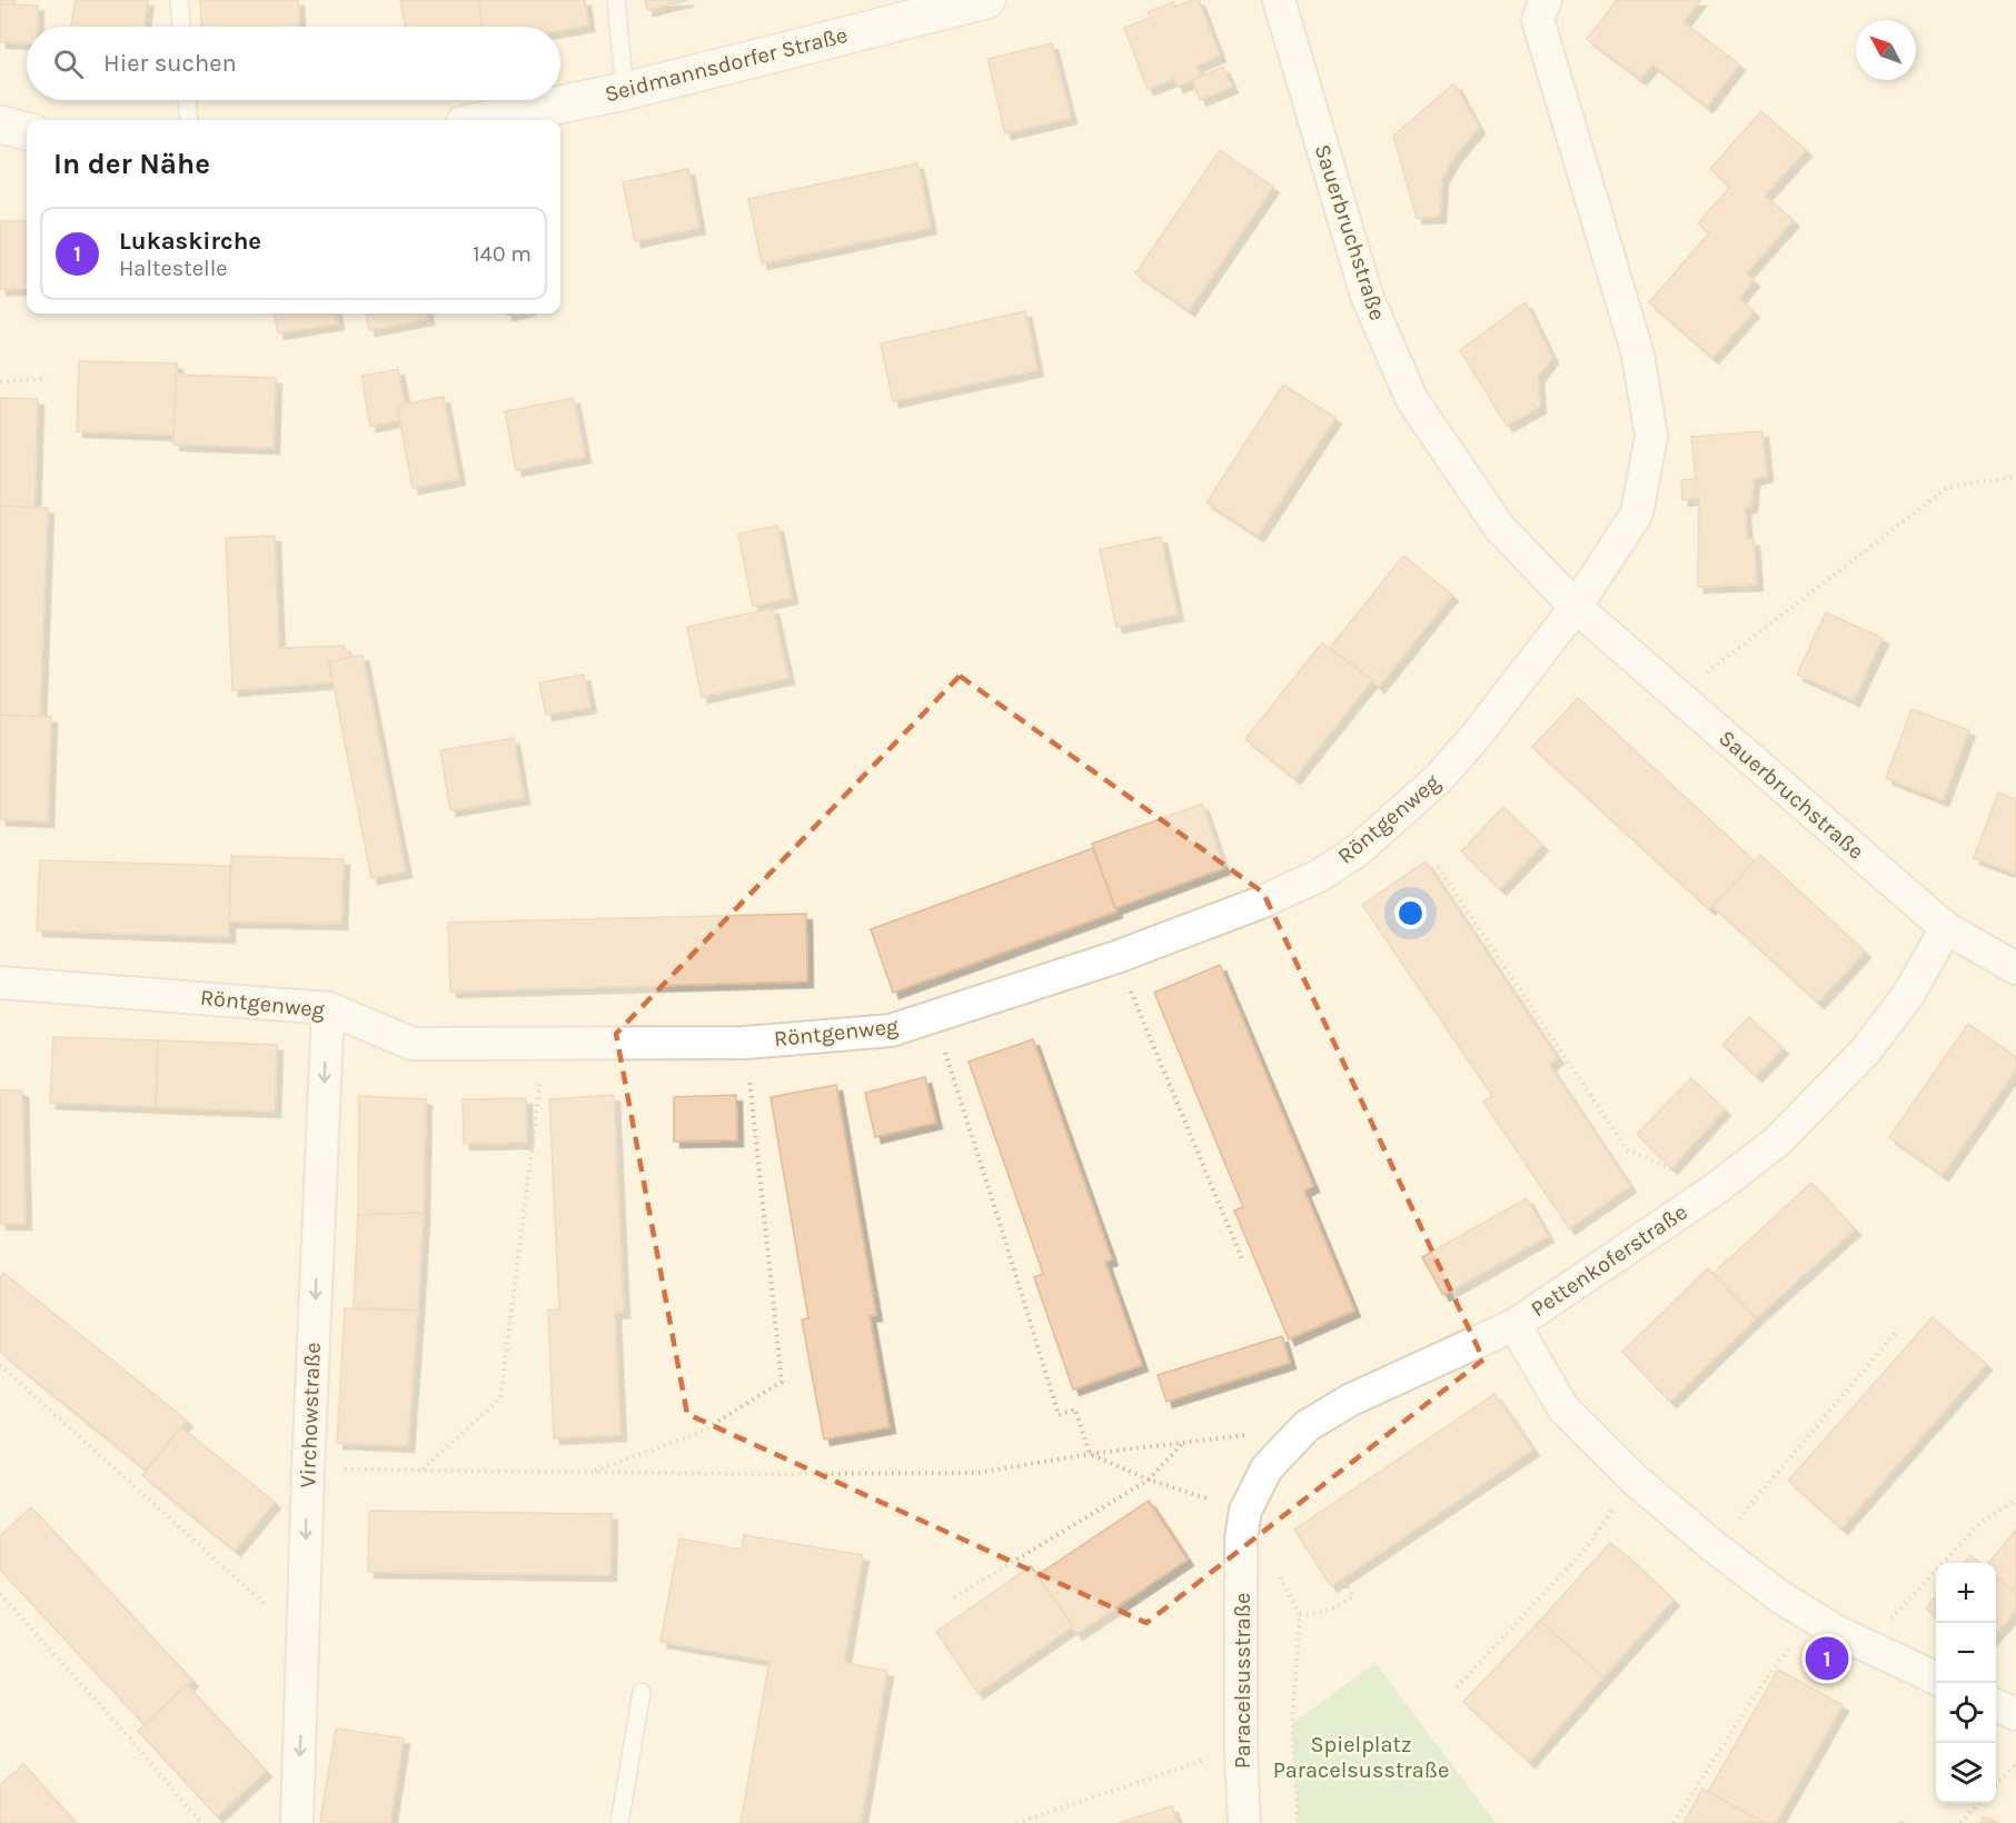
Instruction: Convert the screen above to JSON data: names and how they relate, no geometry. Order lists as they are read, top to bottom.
{
  "streets": {
    "street": [
      "Seidmannsdorfer Straße",
      "Sauerbruchstraße",
      "Röntgenweg",
      "Pettenkoferstraße",
      "Virchowstraße",
      "Paracelsusstraße"
    ]
  },
  "crossings": [
    ["Sauerbruchstraße", "Röntgenweg"],
    ["Sauerbruchstraße", "Pettenkoferstraße"],
    ["Röntgenweg", "Virchowstraße"],
    ["Pettenkoferstraße", "Paracelsusstraße"]
  ],
  "one_way": ["Virchowstraße"],
  "parks": ["Spielplatz Paracelsusstraße"],
  "north": "top left",
  "page": {
    "search": "Hier suchen",
    "heading": "In der Nähe",
    "list": [
      {
        "mark": "1",
        "name": "Lukaskirche",
        "note": "Haltestelle",
        "value": "140 m"
      }
    ],
    "map_buttons": ["+", "−"],
    "pins": "1"
  }
}
